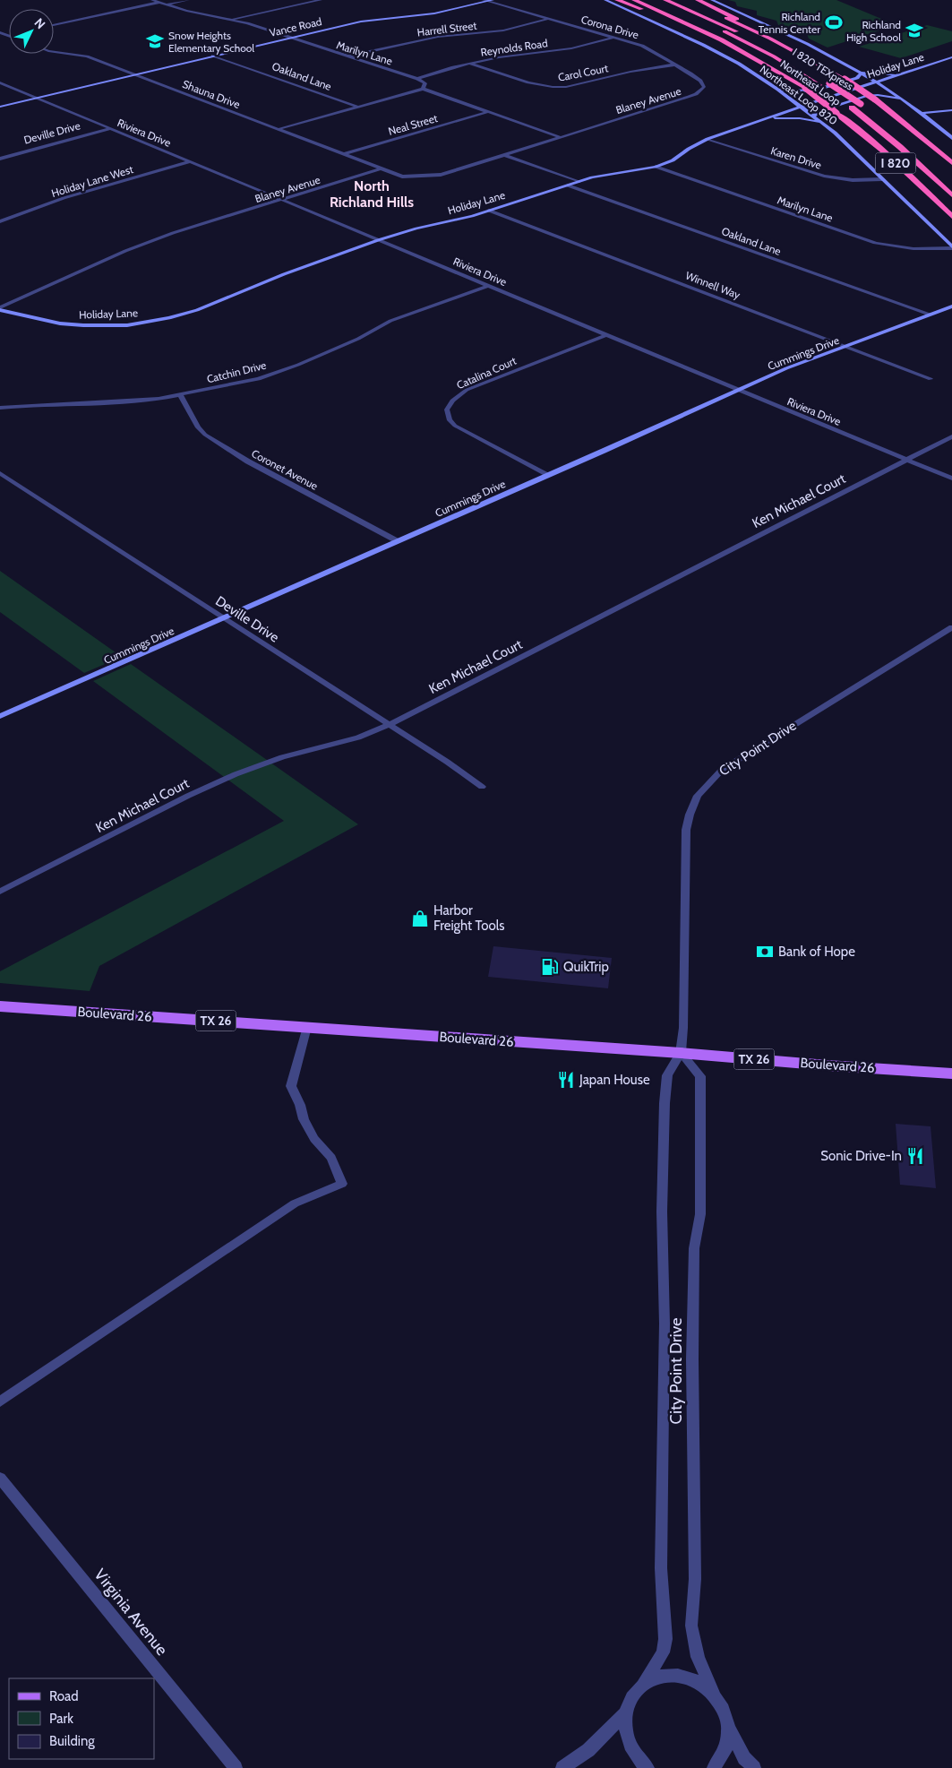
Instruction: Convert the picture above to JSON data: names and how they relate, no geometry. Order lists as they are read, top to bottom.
{
  "streets": {
    "highway": ["I 820 TEXpress", "Northeast Loop", "I 820"],
    "main road": ["Boulevard 26", "TX 26"],
    "street": [
      "Vance Road",
      "Corona Drive",
      "Harrell Street",
      "Reynolds Road",
      "Marilyn Lane",
      "Holiday Lane",
      "Carol Court",
      "Oakland Lane",
      "Shauna Drive",
      "Northeast Loop 820",
      "Blaney Avenue",
      "Neal Street",
      "Deville Drive",
      "Riviera Drive",
      "Karen Drive",
      "Holiday Lane West",
      "Winnell Way",
      "Cummings Drive",
      "Catchin Drive",
      "Catalina Court",
      "Coronet Avenue",
      "Ken Michael Court",
      "City Point Drive",
      "Virginia Avenue"
    ]
  },
  "crossings": [
    ["Vance Road", "Corona Drive"],
    ["Vance Road", "Marilyn Lane"],
    ["Vance Road", "Oakland Lane"],
    ["Vance Road", "Shauna Drive"],
    ["Vance Road", "Riviera Drive"],
    ["Corona Drive", "Harrell Street"],
    ["Corona Drive", "Reynolds Road"],
    ["Corona Drive", "Carol Court"],
    ["Corona Drive", "Blaney Avenue"],
    ["Harrell Street", "Marilyn Lane"],
    ["Reynolds Road", "Marilyn Lane"],
    ["Reynolds Road", "Carol Court"],
    ["Marilyn Lane", "Holiday Lane"],
    ["Marilyn Lane", "Northeast Loop 820"],
    ["Holiday Lane", "Oakland Lane"],
    ["Holiday Lane", "Northeast Loop 820"],
    ["Holiday Lane", "Blaney Avenue"],
    ["Holiday Lane", "Riviera Drive"],
    ["Holiday Lane", "Karen Drive"],
    ["Holiday Lane", "Winnell Way"],
    ["Oakland Lane", "Cummings Drive"],
    ["Shauna Drive", "Blaney Avenue"],
    ["Shauna Drive", "Neal Street"],
    ["Northeast Loop 820", "Karen Drive"],
    ["Blaney Avenue", "Riviera Drive"],
    ["Deville Drive", "Riviera Drive"],
    ["Deville Drive", "Cummings Drive"],
    ["Deville Drive", "Ken Michael Court"],
    ["Riviera Drive", "Holiday Lane West"],
    ["Riviera Drive", "Cummings Drive"],
    ["Riviera Drive", "Catchin Drive"],
    ["Riviera Drive", "Catalina Court"],
    ["Riviera Drive", "Ken Michael Court"],
    ["Winnell Way", "Cummings Drive"],
    ["Cummings Drive", "Catalina Court"],
    ["Cummings Drive", "Coronet Avenue"],
    ["Catchin Drive", "Coronet Avenue"],
    ["City Point Drive", "Boulevard 26"]
  ],
  "districts": ["North Richland Hills"],
  "places": {
    "sports": ["Richland Tennis Center"],
    "school or university": ["Richland High School", "Snow Heights Elementary School"],
    "shop": ["Harbor Freight Tools"],
    "bank": ["Bank of Hope"],
    "fuel station": ["QuikTrip"],
    "restaurant": ["Japan House", "Sonic Drive-In"]
  },
  "legend": ["Road", "Park", "Building"],
  "north": "top right"
}
